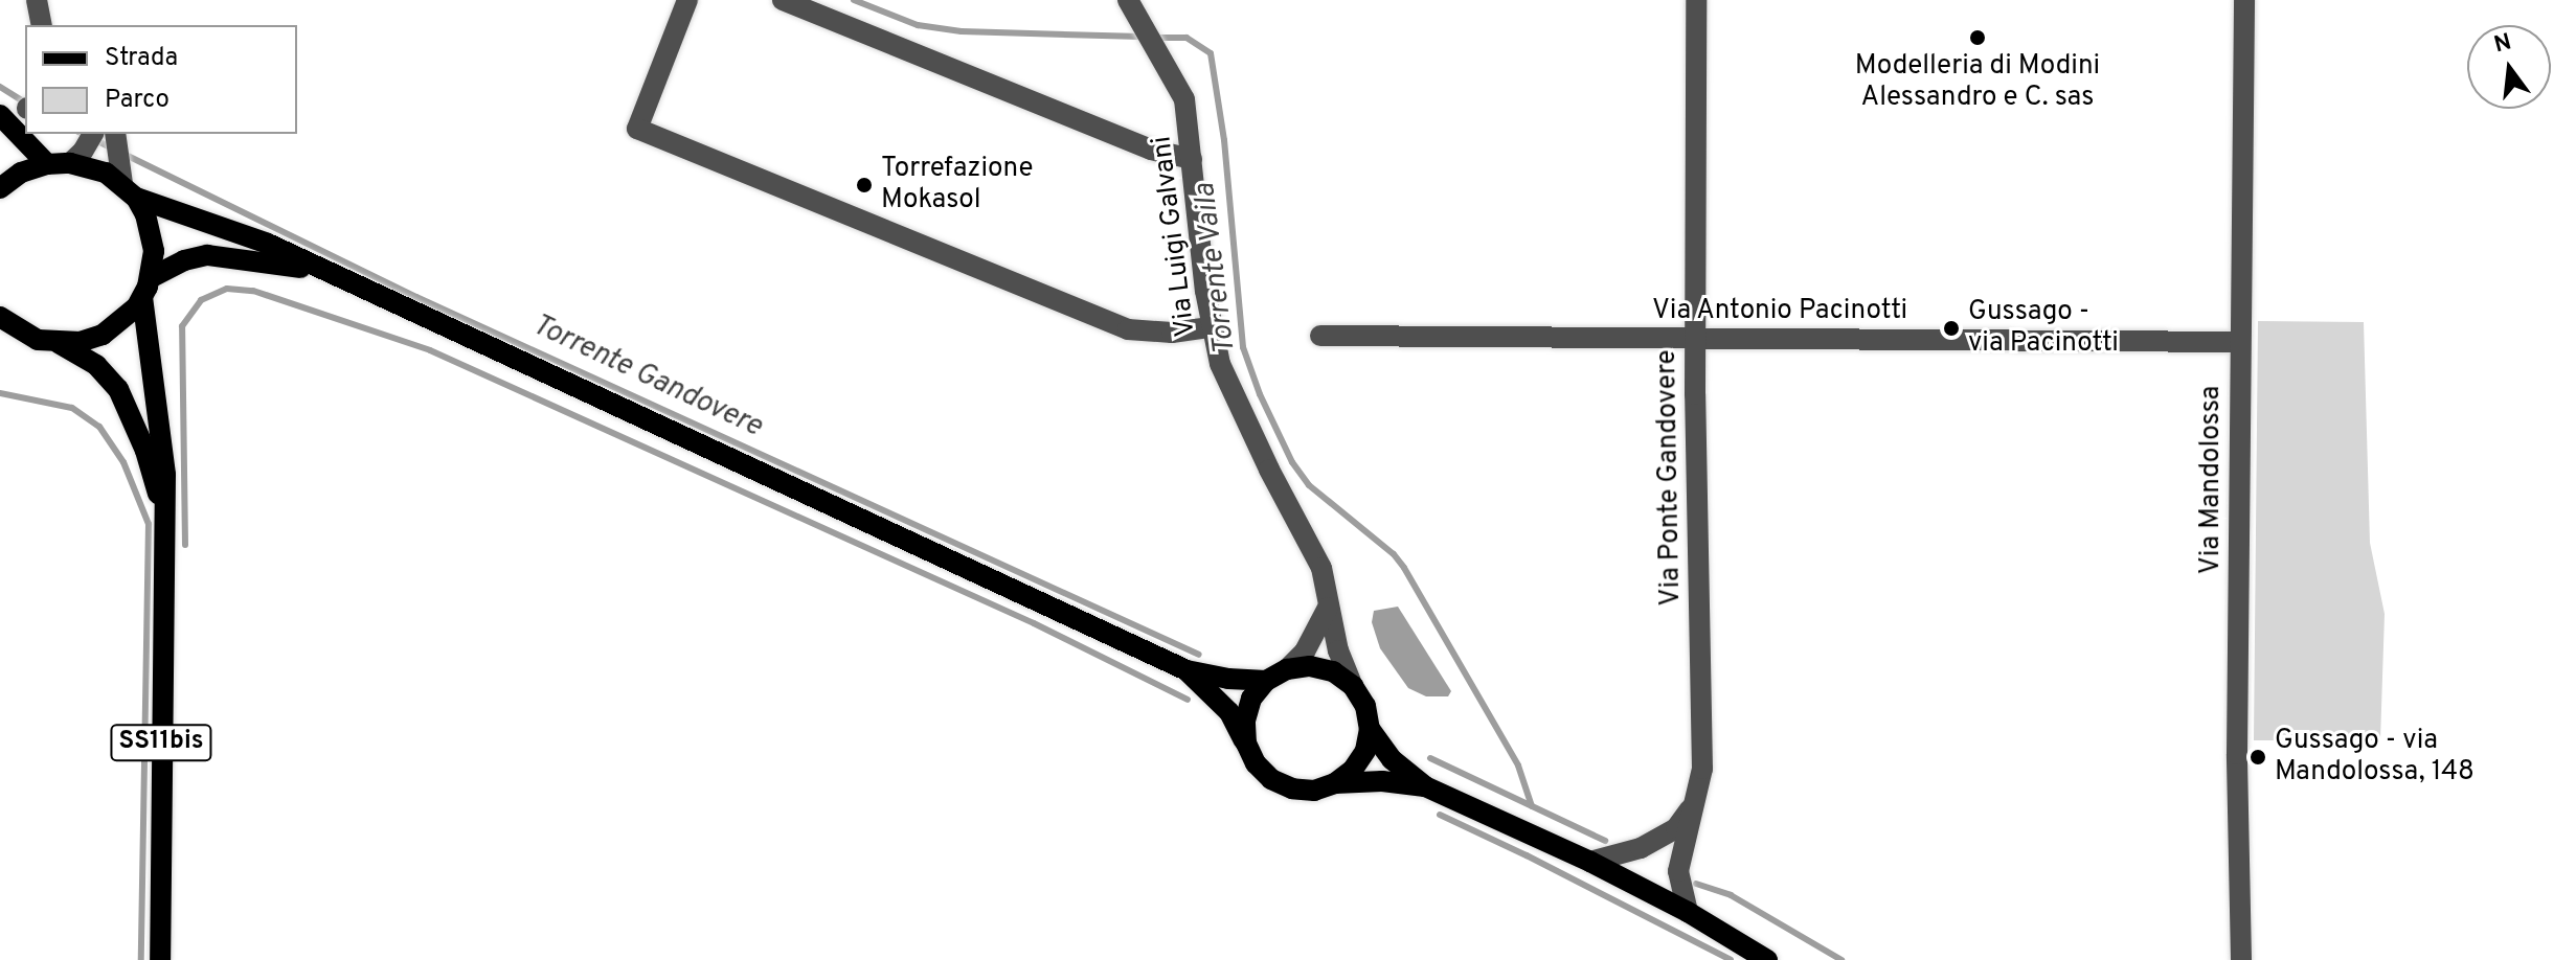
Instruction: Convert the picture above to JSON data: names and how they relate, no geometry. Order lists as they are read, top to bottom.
{
  "streets": {
    "main road": ["SS11bis"],
    "street": [
      "Via Luigi Galvani",
      "Via Antonio Pacinotti",
      "Via Ponte Gandovere",
      "Via Mandolossa"
    ]
  },
  "crossings": [
    ["Via Antonio Pacinotti", "Via Ponte Gandovere"],
    ["Via Antonio Pacinotti", "Via Mandolossa"]
  ],
  "water": ["Torrente Vaila", "Torrente Gandovere"],
  "places": [
    "Modelleria di Modini Alessandro e C. sas",
    "Torrefazione Mokasol",
    "Gussago - via Pacinotti",
    "Gussago - via Mandolossa, 148"
  ],
  "legend": ["Strada", "Parco"],
  "north": "top"
}
